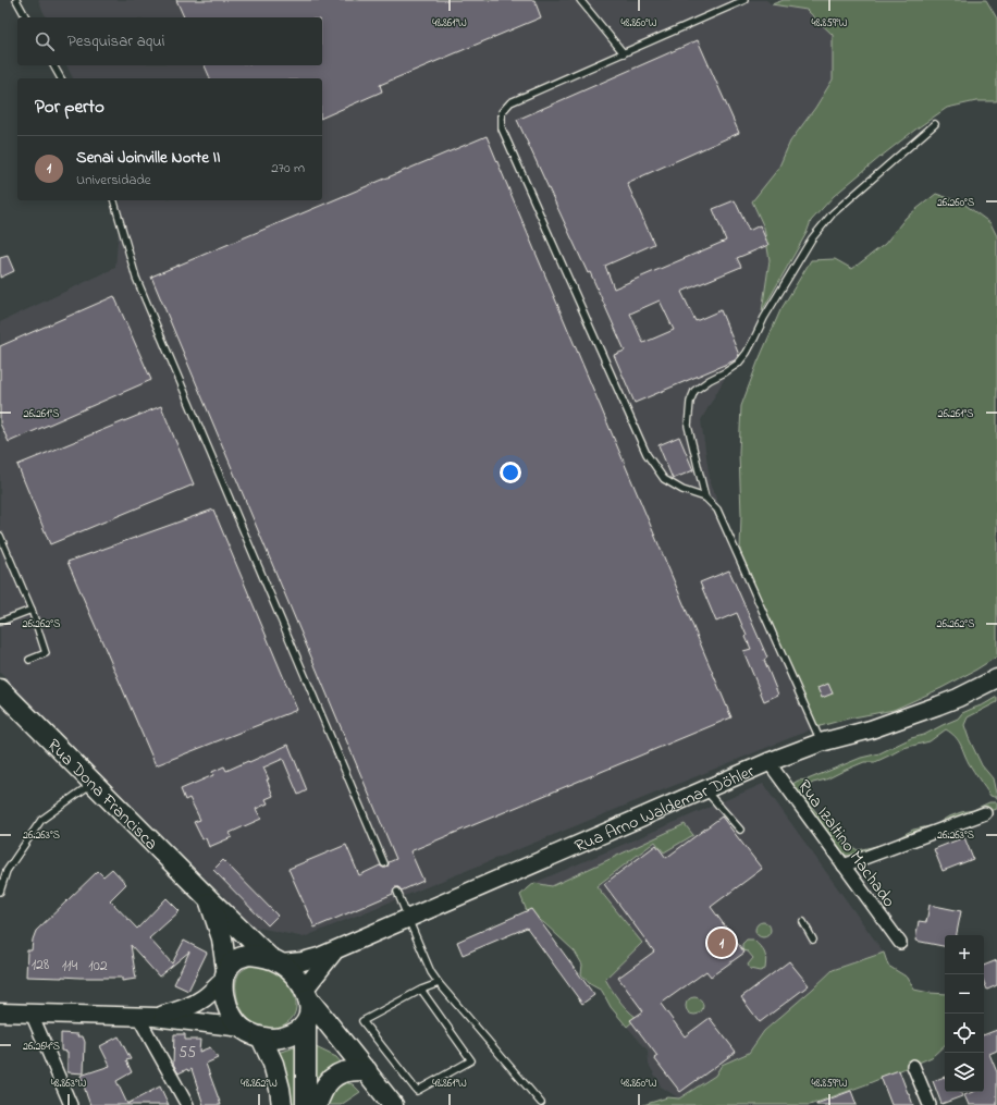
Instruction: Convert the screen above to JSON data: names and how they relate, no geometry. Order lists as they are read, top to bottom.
{
  "streets": {
    "main road": ["Rua Dona Francisca", "Rua Arno Waldemar Döhler"],
    "street": ["Rua Izaltino Machado"]
  },
  "crossings": [
    ["Rua Dona Francisca", "Rua Arno Waldemar Döhler"],
    ["Rua Arno Waldemar Döhler", "Rua Izaltino Machado"]
  ],
  "house_numbers": [
    "128",
    "114",
    "102",
    "55"
  ],
  "page": {
    "search": "Pesquisar aqui",
    "heading": "Por perto",
    "list": [
      {
        "mark": "1",
        "name": "Senai Joinville Norte II",
        "note": "Universidade",
        "value": "270 m"
      }
    ],
    "pins": "1",
    "map_buttons": ["+", "−"]
  },
  "coordinates": [
    "48.861°W",
    "48.860°W",
    "48.859°W",
    "26.260°S",
    "26.261°S",
    "26.262°S",
    "26.263°S",
    "26.264°S",
    "48.863°W",
    "48.862°W"
  ]
}
